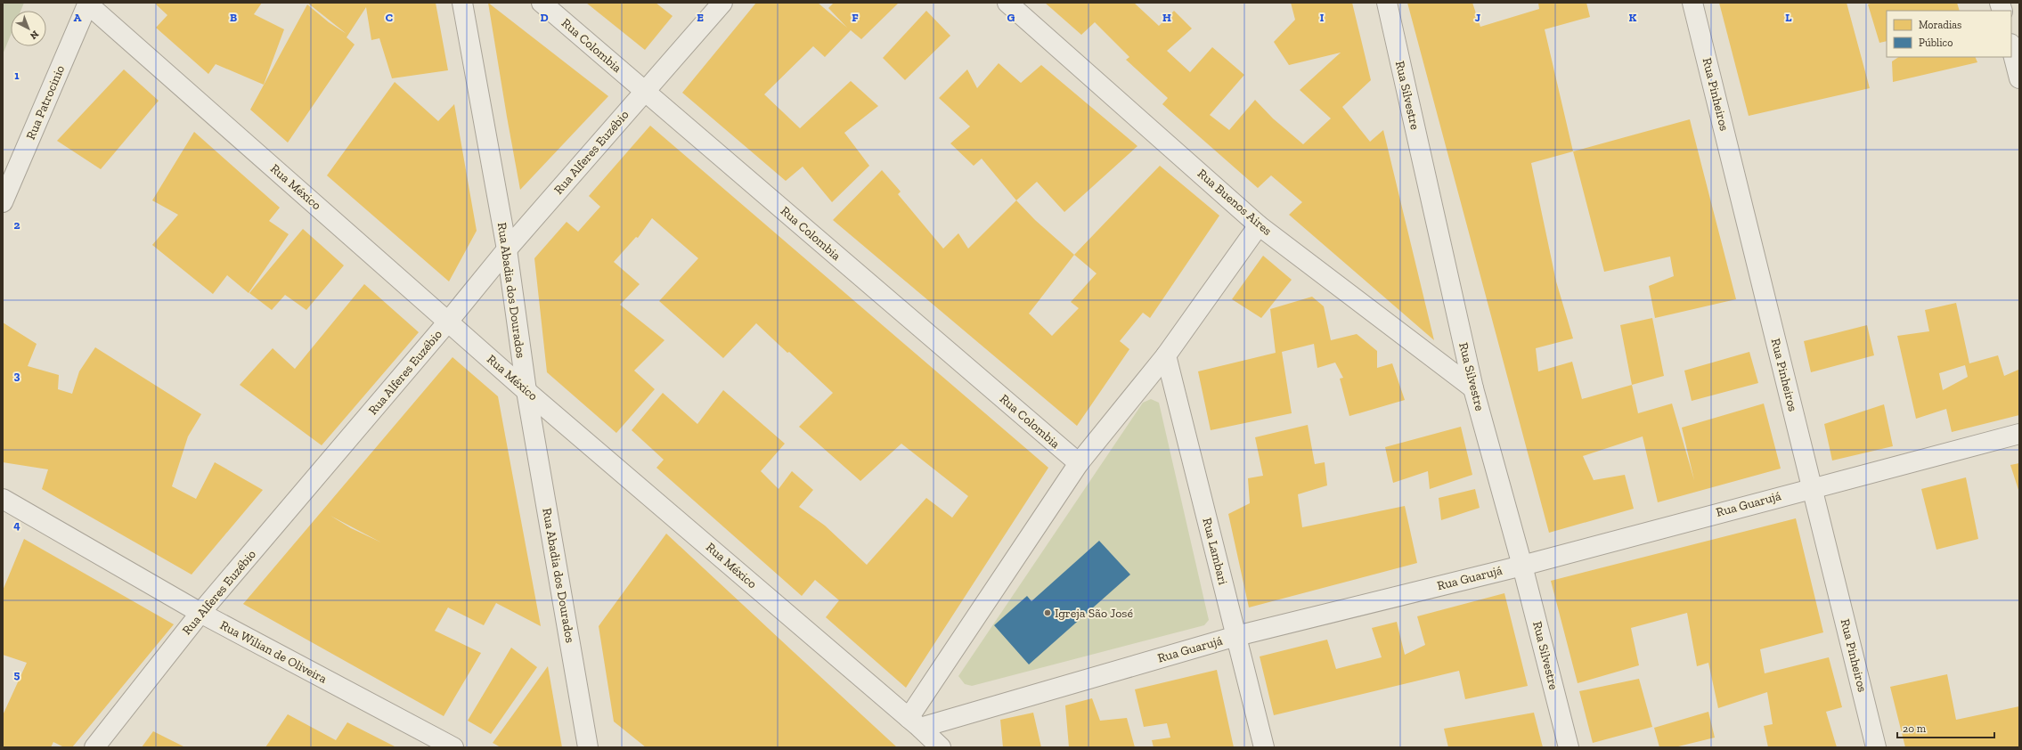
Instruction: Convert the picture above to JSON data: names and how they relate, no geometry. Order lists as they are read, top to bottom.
{
  "streets": {
    "street": [
      "Rua Colombia",
      "Rua Pinheiros",
      "Rua Silvestre",
      "Rua Patrocinio",
      "Rua Alferes Euzébio",
      "Rua México",
      "Rua Buenos Aires",
      "Rua Abadia dos Dourados",
      "Rua Guarujá",
      "Rua Lambari",
      "Rua Wilian de Oliveira"
    ]
  },
  "crossings": [
    ["Rua Colombia", "Rua Alferes Euzébio"],
    ["Rua Pinheiros", "Rua Guarujá"],
    ["Rua Silvestre", "Rua Buenos Aires"],
    ["Rua Silvestre", "Rua Guarujá"],
    ["Rua Patrocinio", "Rua México"],
    ["Rua Alferes Euzébio", "Rua México"],
    ["Rua Alferes Euzébio", "Rua Abadia dos Dourados"],
    ["Rua Alferes Euzébio", "Rua Wilian de Oliveira"],
    ["Rua México", "Rua Abadia dos Dourados"],
    ["Rua México", "Rua Guarujá"],
    ["Rua Guarujá", "Rua Lambari"]
  ],
  "places": ["Igreja São José"],
  "legend": ["Moradias", "Público"],
  "scale_bar": "20 m",
  "north": "bottom right",
  "grid": {
    "columns": [
      "A",
      "B",
      "C",
      "D",
      "E",
      "F",
      "G",
      "H",
      "I",
      "J",
      "K",
      "L"
    ],
    "rows": [
      "1",
      "2",
      "3",
      "4",
      "5"
    ]
  }
}
